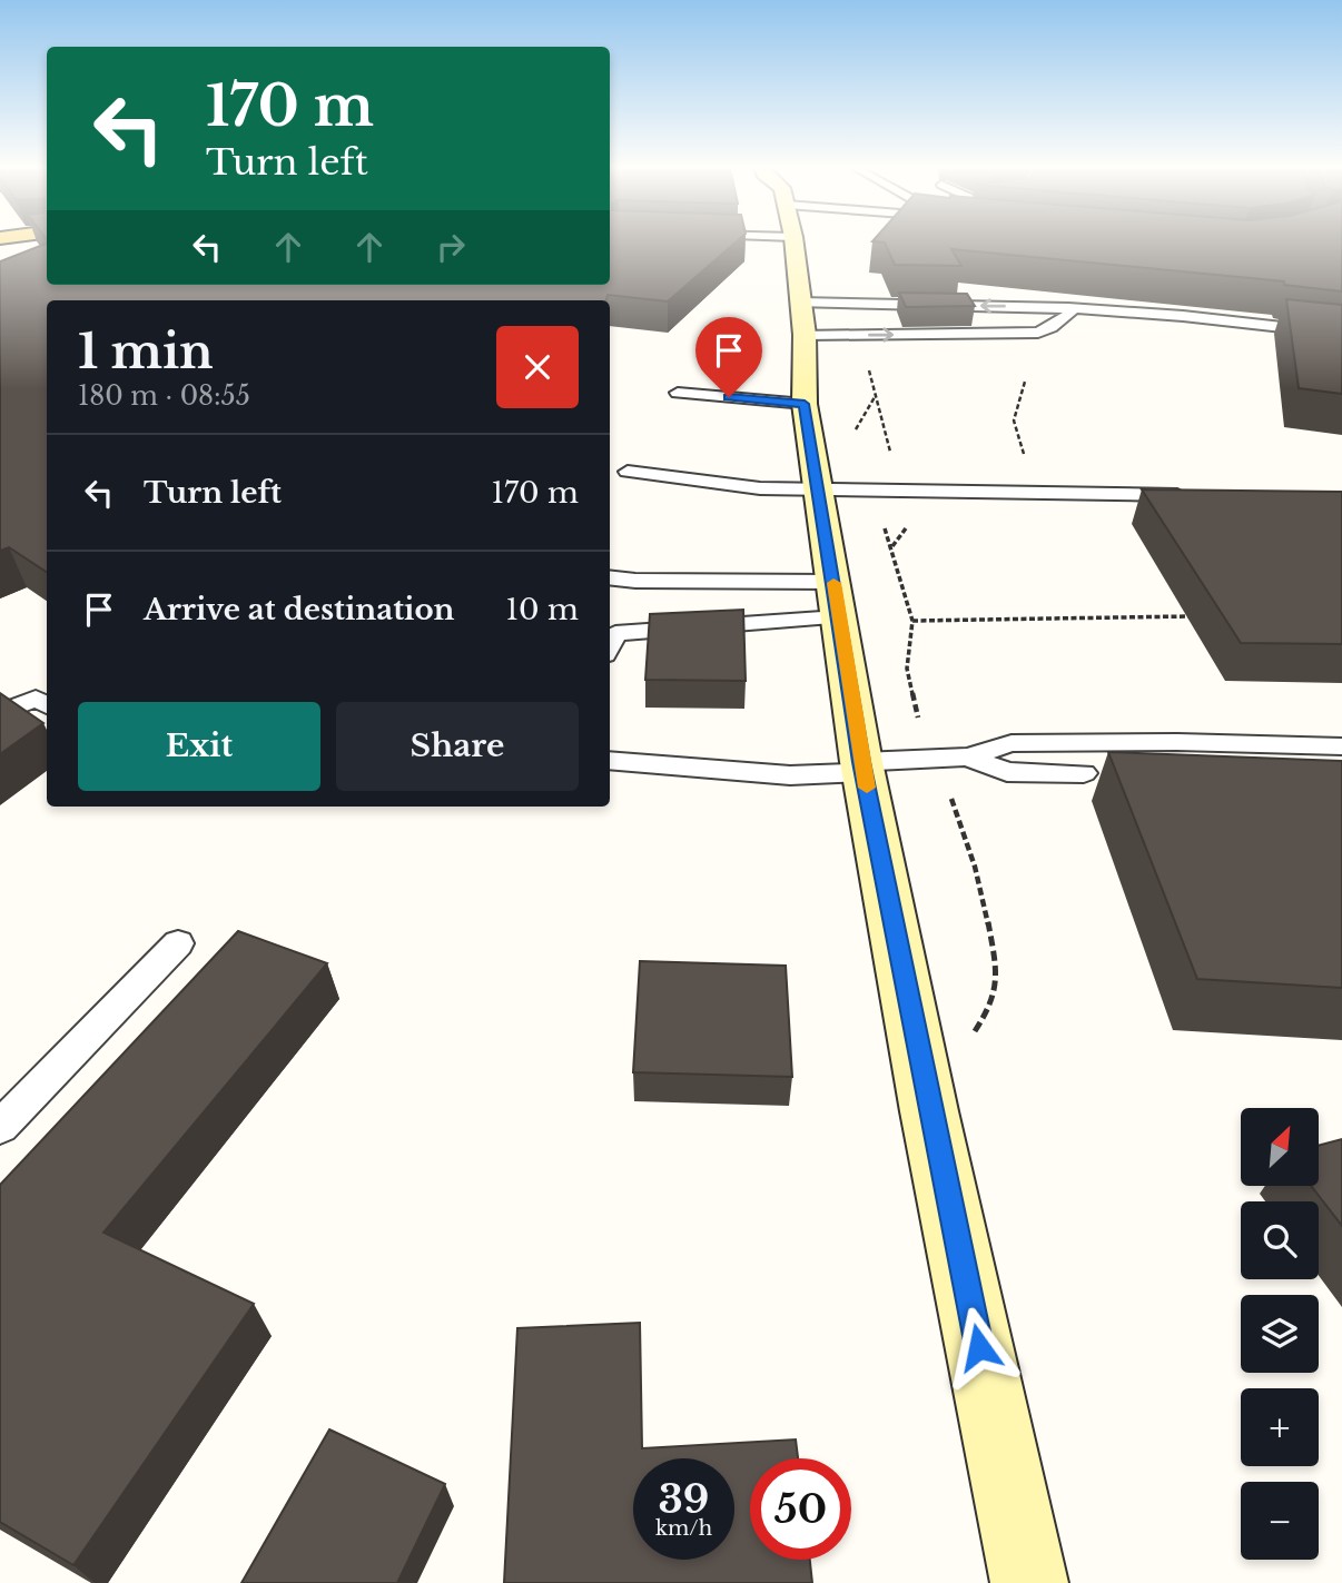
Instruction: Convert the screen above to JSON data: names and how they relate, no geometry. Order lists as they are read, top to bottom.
{
  "north": "top right",
  "page": {
    "turn": ["170 m", "Turn left"],
    "heading": ["1 min", "180 m · 08:55"],
    "list": [
      {
        "name": "Turn left",
        "value": "170 m"
      },
      {
        "name": "Arrive at destination",
        "value": "10 m"
      }
    ],
    "buttons": ["Exit", "Share"],
    "map_buttons": ["+", "−"],
    "speed": "39 km/h",
    "limit": "50"
  }
}
